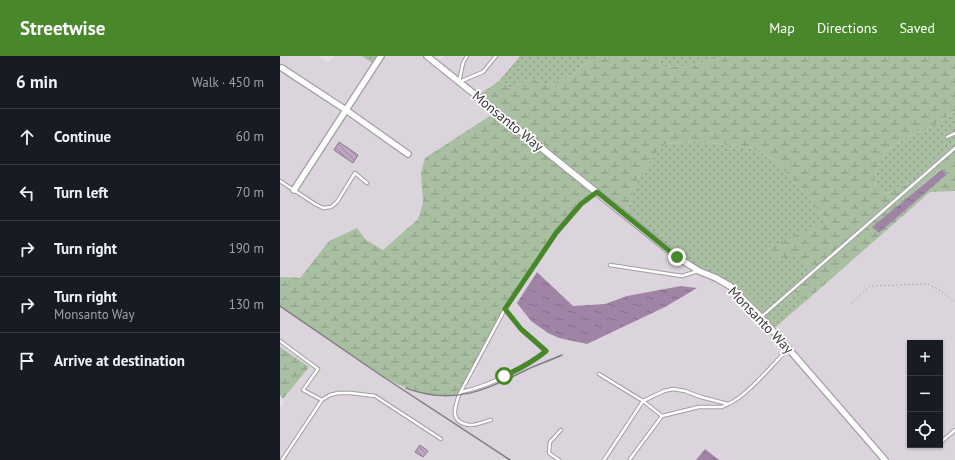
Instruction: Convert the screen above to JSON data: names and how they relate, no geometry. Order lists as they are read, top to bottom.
{
  "streets": {
    "street": ["Monsanto Way"]
  },
  "page": {
    "header": "Streetwise",
    "nav": ["Map", "Directions", "Saved"],
    "heading": ["6 min", "Walk · 450 m"],
    "list": [
      ["Continue", "60 m"],
      ["Turn left", "70 m"],
      ["Turn right", "190 m"],
      ["Turn right", "Monsanto Way", "130 m"],
      "Arrive at destination"
    ],
    "map_buttons": ["+", "−"]
  }
}
